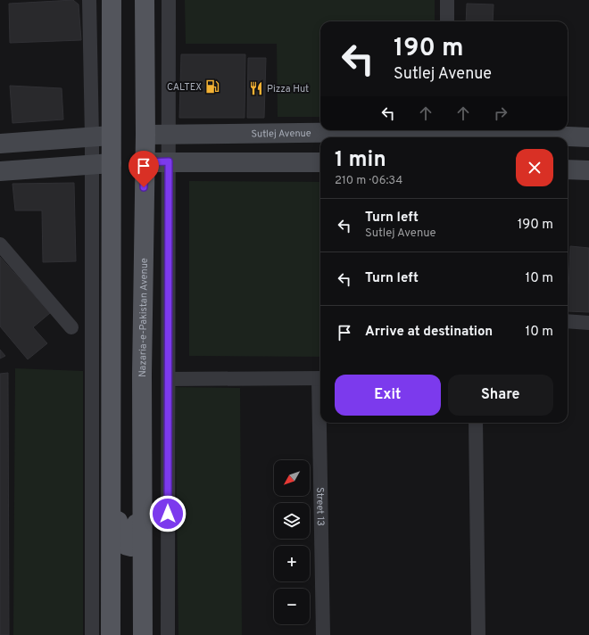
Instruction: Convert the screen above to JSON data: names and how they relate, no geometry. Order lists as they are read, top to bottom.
{
  "streets": {
    "main road": ["Nazaria-e-Pakistan Avenue"],
    "street": ["Sutlej Avenue", "Street 13"]
  },
  "crossings": [
    ["Sutlej Avenue", "Nazaria-e-Pakistan Avenue"]
  ],
  "places": {
    "fuel station": ["CALTEX"],
    "restaurant": ["Pizza Hut"]
  },
  "north": "bottom left",
  "page": {
    "turn": ["190 m", "Sutlej Avenue"],
    "heading": ["1 min", "210 m · 06:34"],
    "list": [
      {
        "name": "Turn left",
        "note": "Sutlej Avenue",
        "value": "190 m"
      },
      {
        "name": "Turn left",
        "value": "10 m"
      },
      {
        "name": "Arrive at destination",
        "value": "10 m"
      }
    ],
    "buttons": ["Exit", "Share"],
    "map_buttons": ["+", "−"]
  }
}
